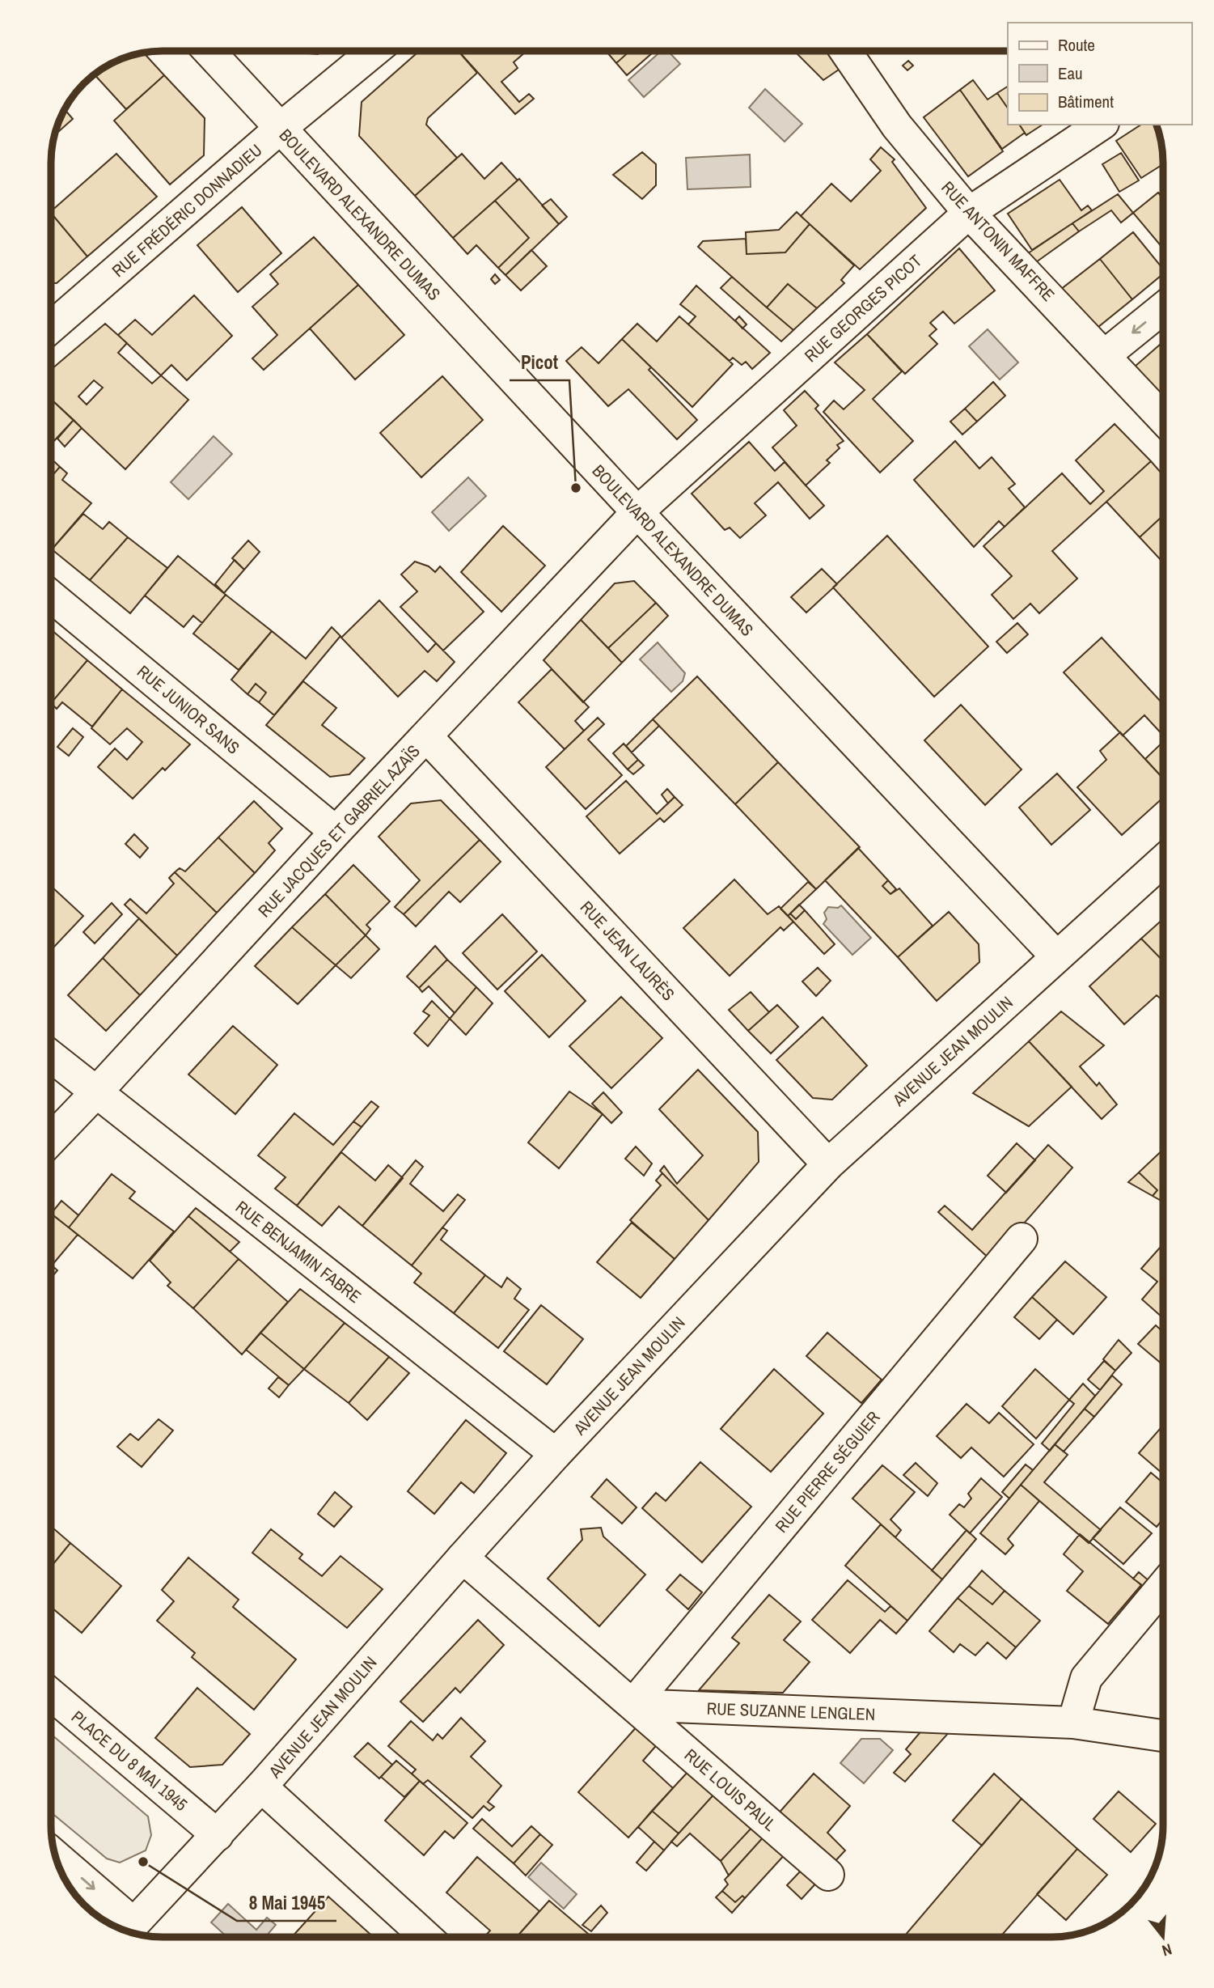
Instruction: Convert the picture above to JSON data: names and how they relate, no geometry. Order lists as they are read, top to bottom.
{
  "streets": {
    "street": [
      "RUE FRÉDÉRIC DONNADIEU",
      "BOULEVARD ALEXANDRE DUMAS",
      "RUE ANTONIN MAFFRE",
      "RUE GEORGES PICOT",
      "RUE JUNIOR SANS",
      "RUE JACQUES ET GABRIEL AZAÏS",
      "RUE JEAN LAURÈS",
      "AVENUE JEAN MOULIN",
      "RUE BENJAMIN FABRE",
      "RUE PIERRE SÉGUIER",
      "RUE SUZANNE LENGLEN",
      "PLACE DU 8 MAI 1945",
      "RUE LOUIS PAUL"
    ]
  },
  "crossings": [
    ["RUE FRÉDÉRIC DONNADIEU", "BOULEVARD ALEXANDRE DUMAS"],
    ["BOULEVARD ALEXANDRE DUMAS", "RUE GEORGES PICOT"],
    ["BOULEVARD ALEXANDRE DUMAS", "RUE JACQUES ET GABRIEL AZAÏS"],
    ["BOULEVARD ALEXANDRE DUMAS", "AVENUE JEAN MOULIN"],
    ["RUE ANTONIN MAFFRE", "RUE GEORGES PICOT"],
    ["RUE GEORGES PICOT", "RUE JACQUES ET GABRIEL AZAÏS"],
    ["RUE JUNIOR SANS", "RUE JACQUES ET GABRIEL AZAÏS"],
    ["RUE JACQUES ET GABRIEL AZAÏS", "RUE JEAN LAURÈS"],
    ["RUE JACQUES ET GABRIEL AZAÏS", "RUE BENJAMIN FABRE"],
    ["RUE JEAN LAURÈS", "AVENUE JEAN MOULIN"],
    ["AVENUE JEAN MOULIN", "RUE BENJAMIN FABRE"],
    ["AVENUE JEAN MOULIN", "PLACE DU 8 MAI 1945"],
    ["RUE PIERRE SÉGUIER", "RUE SUZANNE LENGLEN"],
    ["RUE PIERRE SÉGUIER", "RUE LOUIS PAUL"],
    ["RUE SUZANNE LENGLEN", "RUE LOUIS PAUL"]
  ],
  "places": ["Picot", "8 Mai 1945"],
  "legend": ["Route", "Eau", "Bâtiment"],
  "north": "bottom"
}
